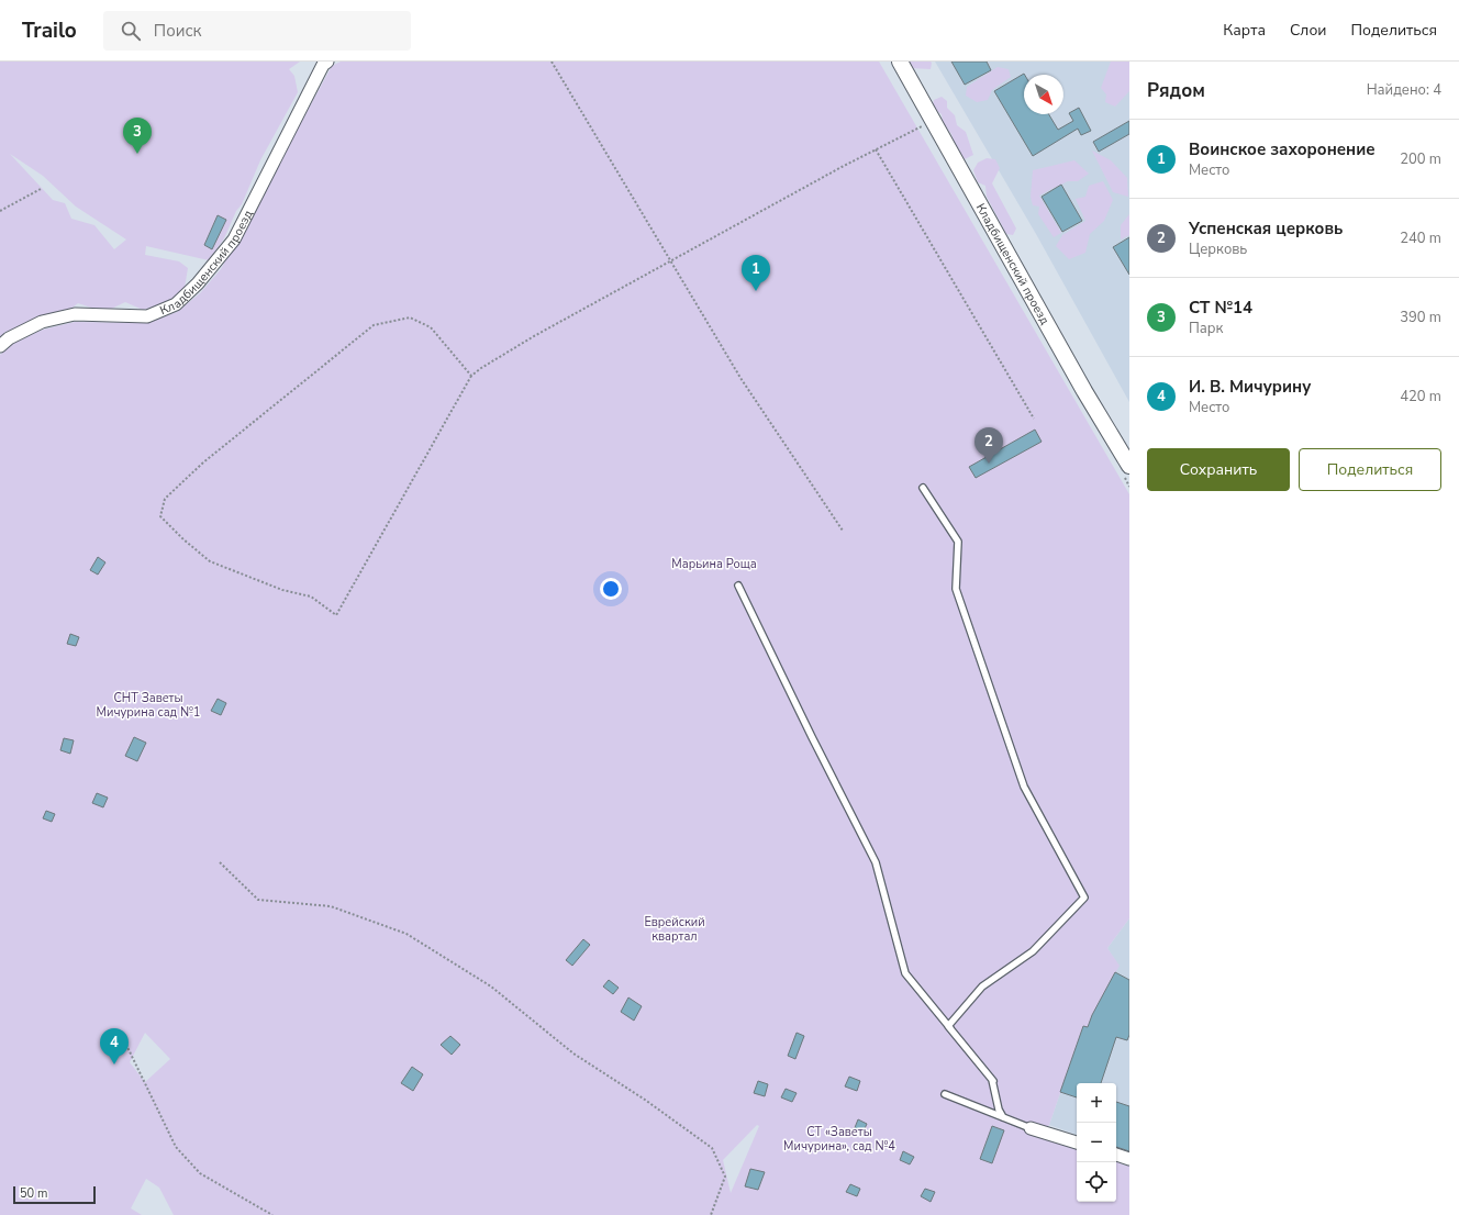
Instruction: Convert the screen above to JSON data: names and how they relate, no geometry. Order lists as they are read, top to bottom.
{
  "streets": {
    "street": ["Кладбищенский проезд"]
  },
  "parks": [
    "Марьина Роща",
    "СНТ Заветы Мичурина сад №1",
    "Еврейский квартал",
    "СТ «Заветы Мичурина», сад №4"
  ],
  "scale_bar": "50 m",
  "north": "bottom right",
  "page": {
    "header": "Trailo",
    "search": "Поиск",
    "nav": ["Карта", "Слои", "Поделиться"],
    "heading": ["Рядом", "Найдено: 4"],
    "pins": [
      "3",
      "1",
      "2",
      "4"
    ],
    "list": [
      {
        "mark": "1",
        "name": "Воинское захоронение",
        "note": "Место",
        "value": "200 m"
      },
      {
        "mark": "2",
        "name": "Успенская церковь",
        "note": "Церковь",
        "value": "240 m"
      },
      {
        "mark": "3",
        "name": "СТ №14",
        "note": "Парк",
        "value": "390 m"
      },
      {
        "mark": "4",
        "name": "И. В. Мичурину",
        "note": "Место",
        "value": "420 m"
      }
    ],
    "buttons": ["Сохранить", "Поделиться"],
    "map_buttons": ["+", "−"],
    "scale": "50 m"
  }
}
